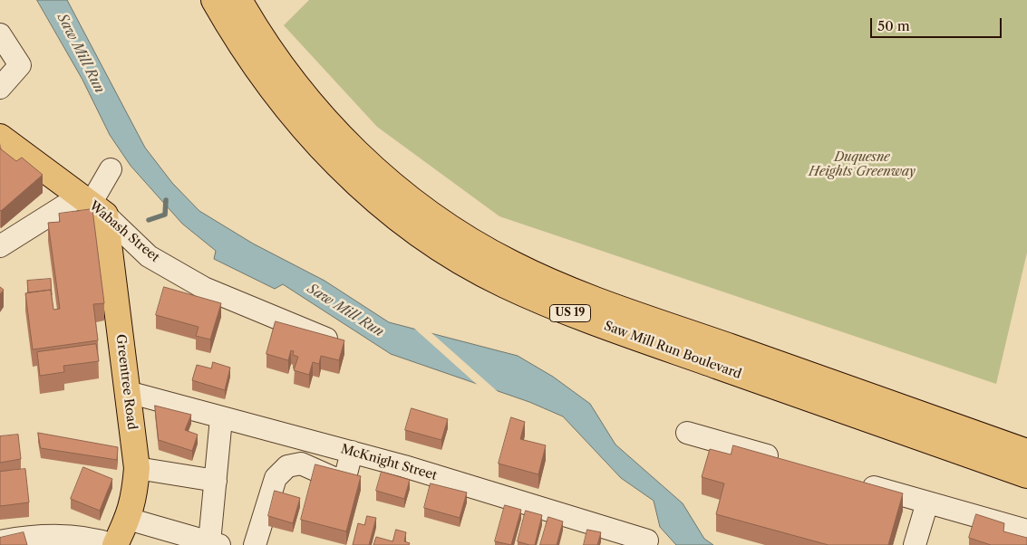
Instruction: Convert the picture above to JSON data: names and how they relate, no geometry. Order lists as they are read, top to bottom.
{
  "streets": {
    "main road": [
      "Wabash Street",
      "US 19",
      "Saw Mill Run Boulevard",
      "Greentree Road"
    ],
    "street": ["McKnight Street"]
  },
  "crossings": [
    ["Wabash Street", "Greentree Road"],
    ["Greentree Road", "McKnight Street"]
  ],
  "water": ["Saw Mill Run"],
  "parks": ["Duquesne Heights Greenway"],
  "scale_bar": "50 m"
}
